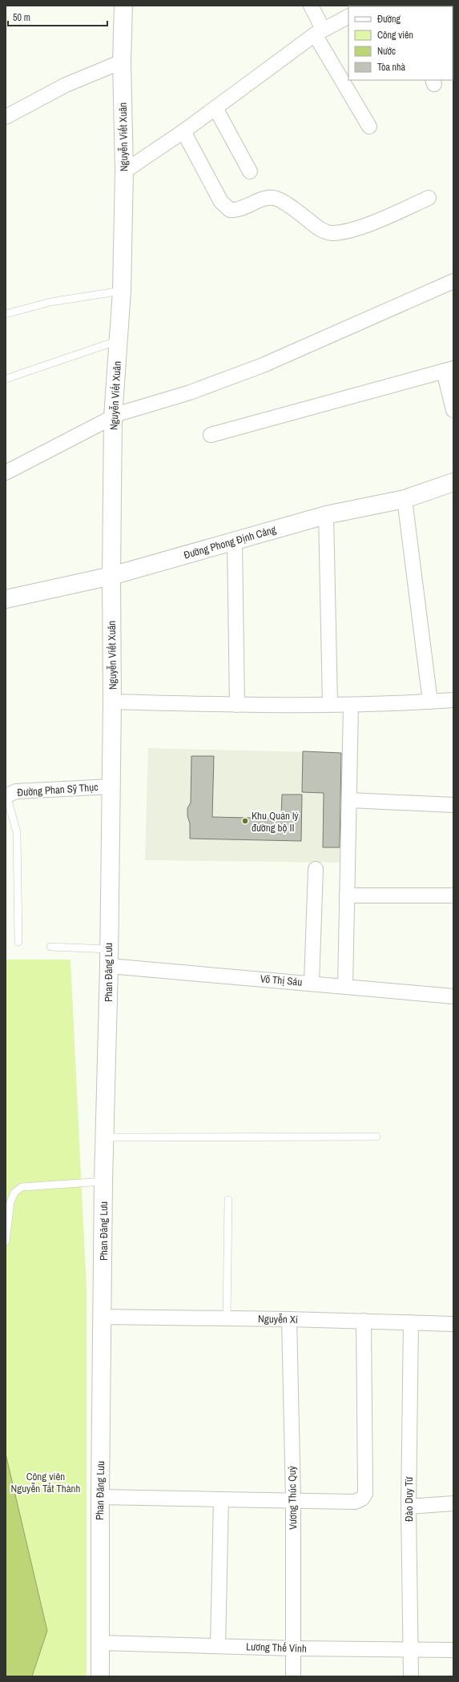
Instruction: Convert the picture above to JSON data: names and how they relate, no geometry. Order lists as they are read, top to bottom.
{
  "streets": {
    "street": [
      "Nguyễn Viết Xuân",
      "Đường Phong Định Cảng",
      "Đường Phan Sỹ Thục",
      "Phan Đăng Lưu",
      "Võ Thị Sáu",
      "Nguyễn Xí",
      "Vương Thúc Quý",
      "Đào Duy Từ",
      "Lương Thế Vinh"
    ]
  },
  "crossings": [
    ["Nguyễn Viết Xuân", "Đường Phong Định Cảng"],
    ["Nguyễn Viết Xuân", "Đường Phan Sỹ Thục"],
    ["Nguyễn Viết Xuân", "Phan Đăng Lưu"],
    ["Đường Phan Sỹ Thục", "Phan Đăng Lưu"],
    ["Phan Đăng Lưu", "Võ Thị Sáu"],
    ["Phan Đăng Lưu", "Nguyễn Xí"],
    ["Phan Đăng Lưu", "Lương Thế Vinh"],
    ["Nguyễn Xí", "Vương Thúc Quý"],
    ["Nguyễn Xí", "Đào Duy Từ"],
    ["Vương Thúc Quý", "Lương Thế Vinh"],
    ["Đào Duy Từ", "Lương Thế Vinh"]
  ],
  "parks": ["Công viên Nguyễn Tất Thành"],
  "places": ["Khu Quản lý đường bộ II"],
  "legend": [
    "Đường",
    "Công viên",
    "Nước",
    "Tòa nhà"
  ],
  "scale_bar": "50 m"
}
